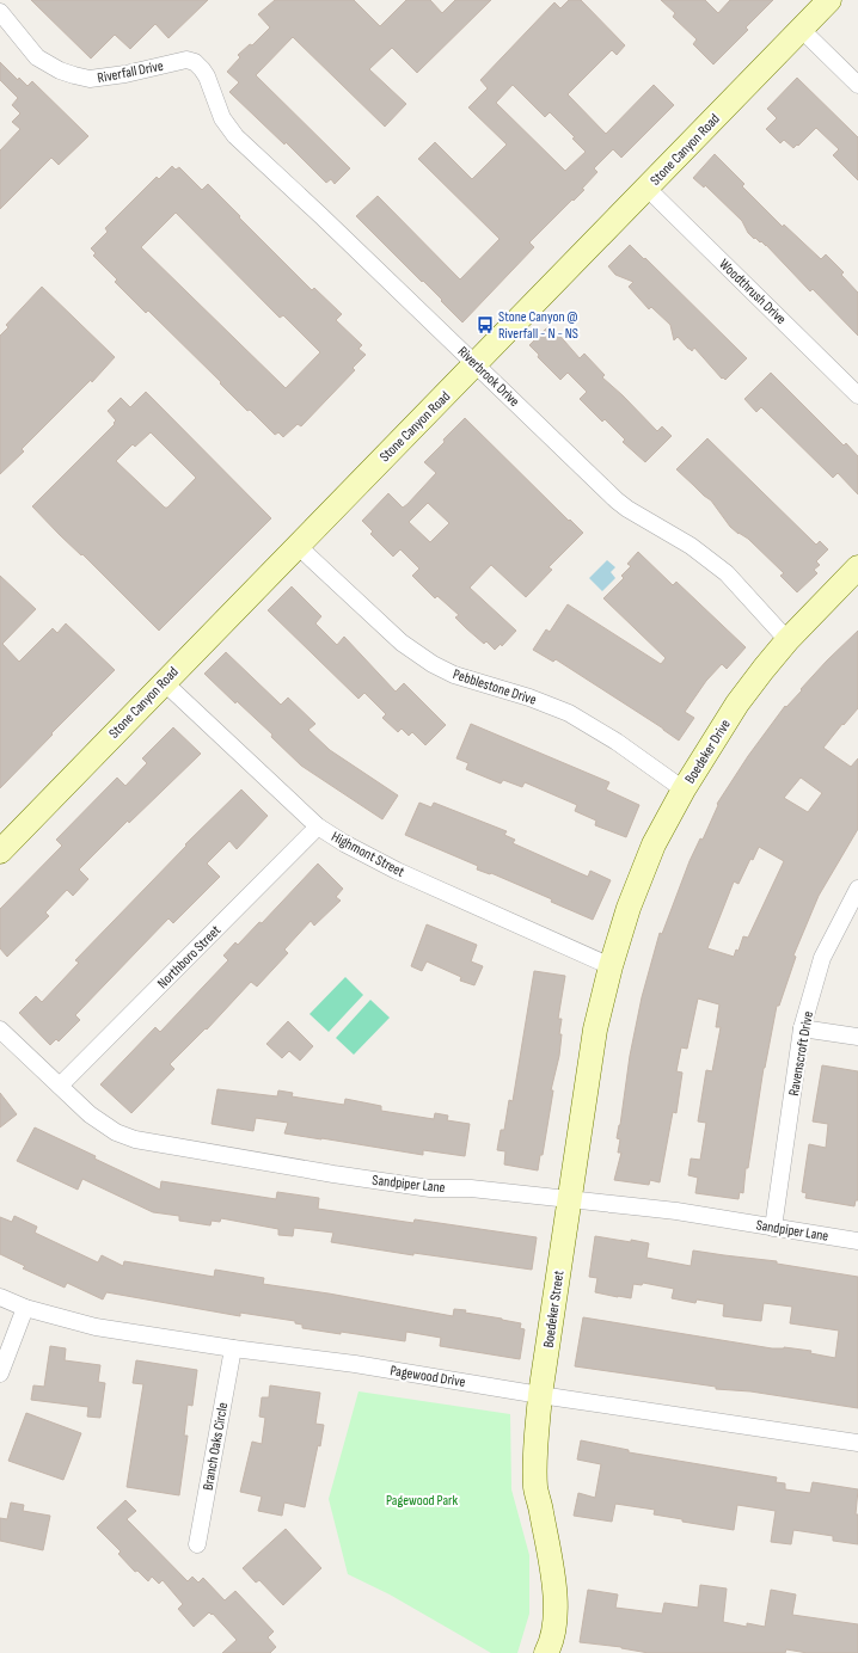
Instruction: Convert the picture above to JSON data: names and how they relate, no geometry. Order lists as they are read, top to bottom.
{
  "streets": {
    "street": [
      "Riverfall Drive",
      "Stone Canyon Road",
      "Woodthrush Drive",
      "Riverbrook Drive",
      "Pebblestone Drive",
      "Boedeker Drive",
      "Highmont Street",
      "Northboro Street",
      "Ravenscroft Drive",
      "Sandpiper Lane",
      "Boedeker Street",
      "Pagewood Drive",
      "Branch Oaks Circle"
    ]
  },
  "crossings": [
    ["Riverfall Drive", "Riverbrook Drive"],
    ["Stone Canyon Road", "Woodthrush Drive"],
    ["Stone Canyon Road", "Riverbrook Drive"],
    ["Stone Canyon Road", "Pebblestone Drive"],
    ["Stone Canyon Road", "Highmont Street"],
    ["Riverbrook Drive", "Boedeker Drive"],
    ["Pebblestone Drive", "Boedeker Drive"],
    ["Boedeker Drive", "Highmont Street"],
    ["Boedeker Drive", "Boedeker Street"],
    ["Highmont Street", "Northboro Street"],
    ["Highmont Street", "Boedeker Street"],
    ["Northboro Street", "Sandpiper Lane"],
    ["Ravenscroft Drive", "Sandpiper Lane"],
    ["Sandpiper Lane", "Boedeker Street"],
    ["Boedeker Street", "Pagewood Drive"],
    ["Pagewood Drive", "Branch Oaks Circle"]
  ],
  "parks": ["Pagewood Park"],
  "places": {
    "bus stop": ["Stone Canyon @ Riverfall - N - NS"]
  }
}
